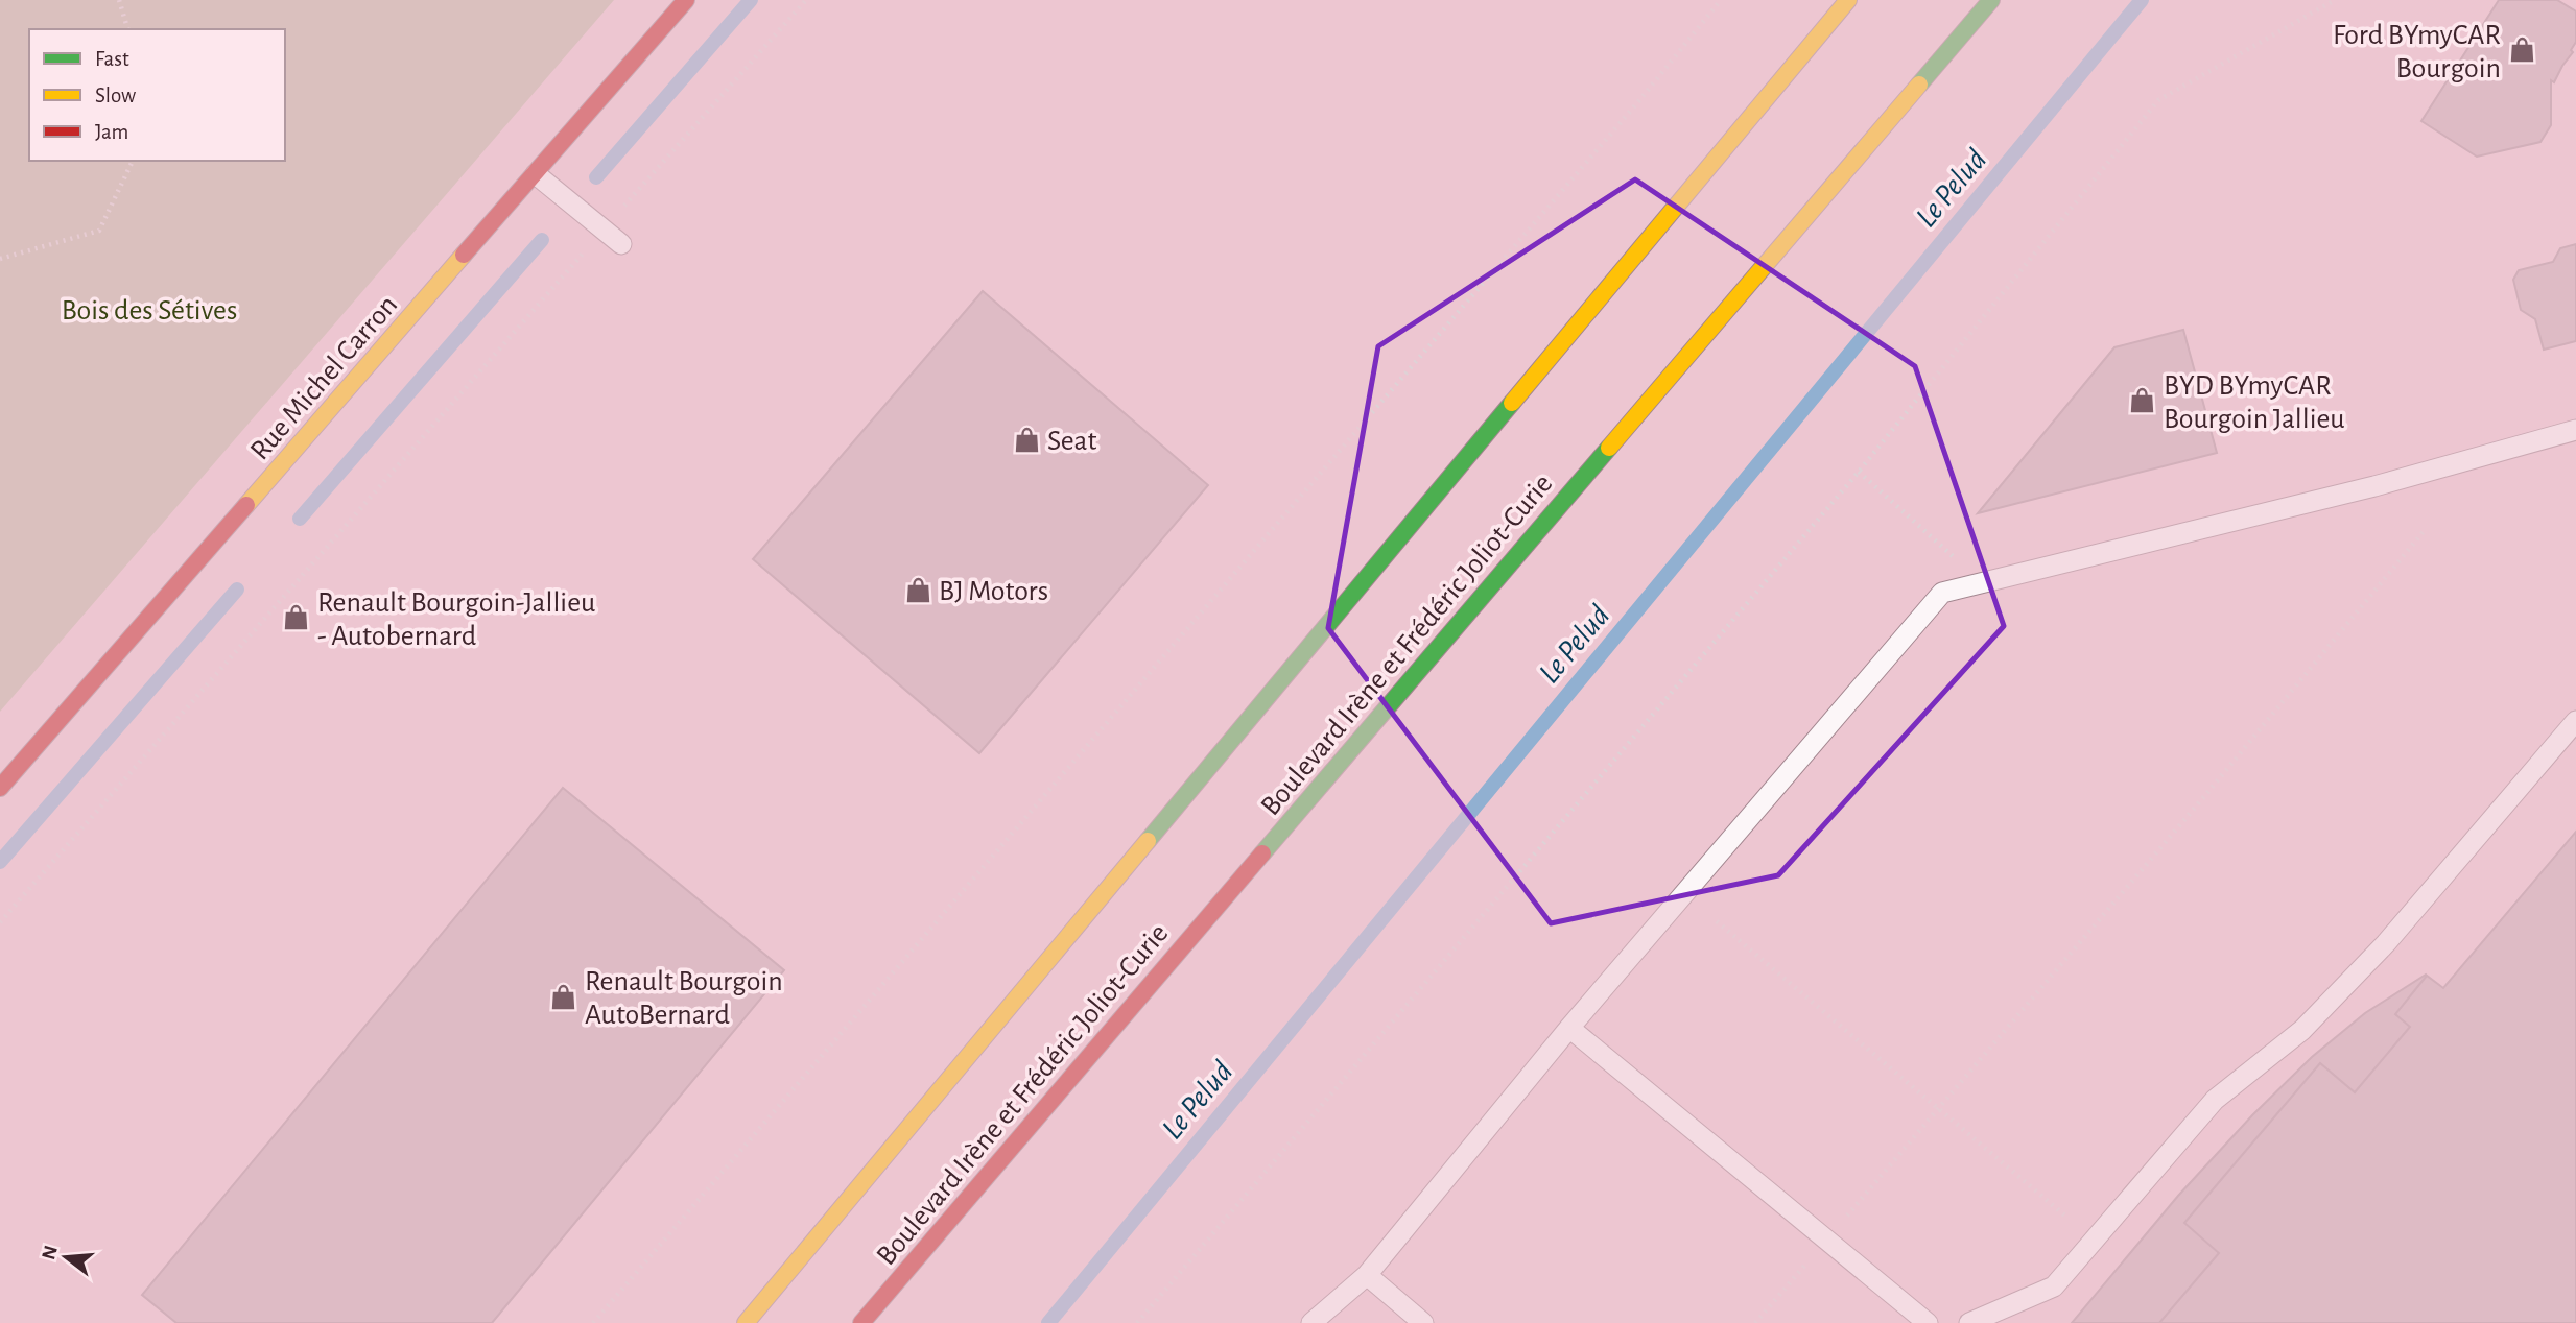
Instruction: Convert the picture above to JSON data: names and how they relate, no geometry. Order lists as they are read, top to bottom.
{
  "streets": {
    "main road": ["Rue Michel Carron", "Boulevard Irène et Frédéric Joliot-Curie"]
  },
  "water": ["Le Pelud"],
  "parks": ["Bois des Sétives"],
  "places": {
    "shop": [
      "Ford BYmyCAR Bourgoin",
      "BYD BYmyCAR Bourgoin Jallieu",
      "Seat",
      "BJ Motors",
      "Renault Bourgoin-Jallieu - Autobernard",
      "Renault Bourgoin AutoBernard"
    ]
  },
  "legend": ["Fast", "Slow", "Jam"],
  "north": "left"
}
